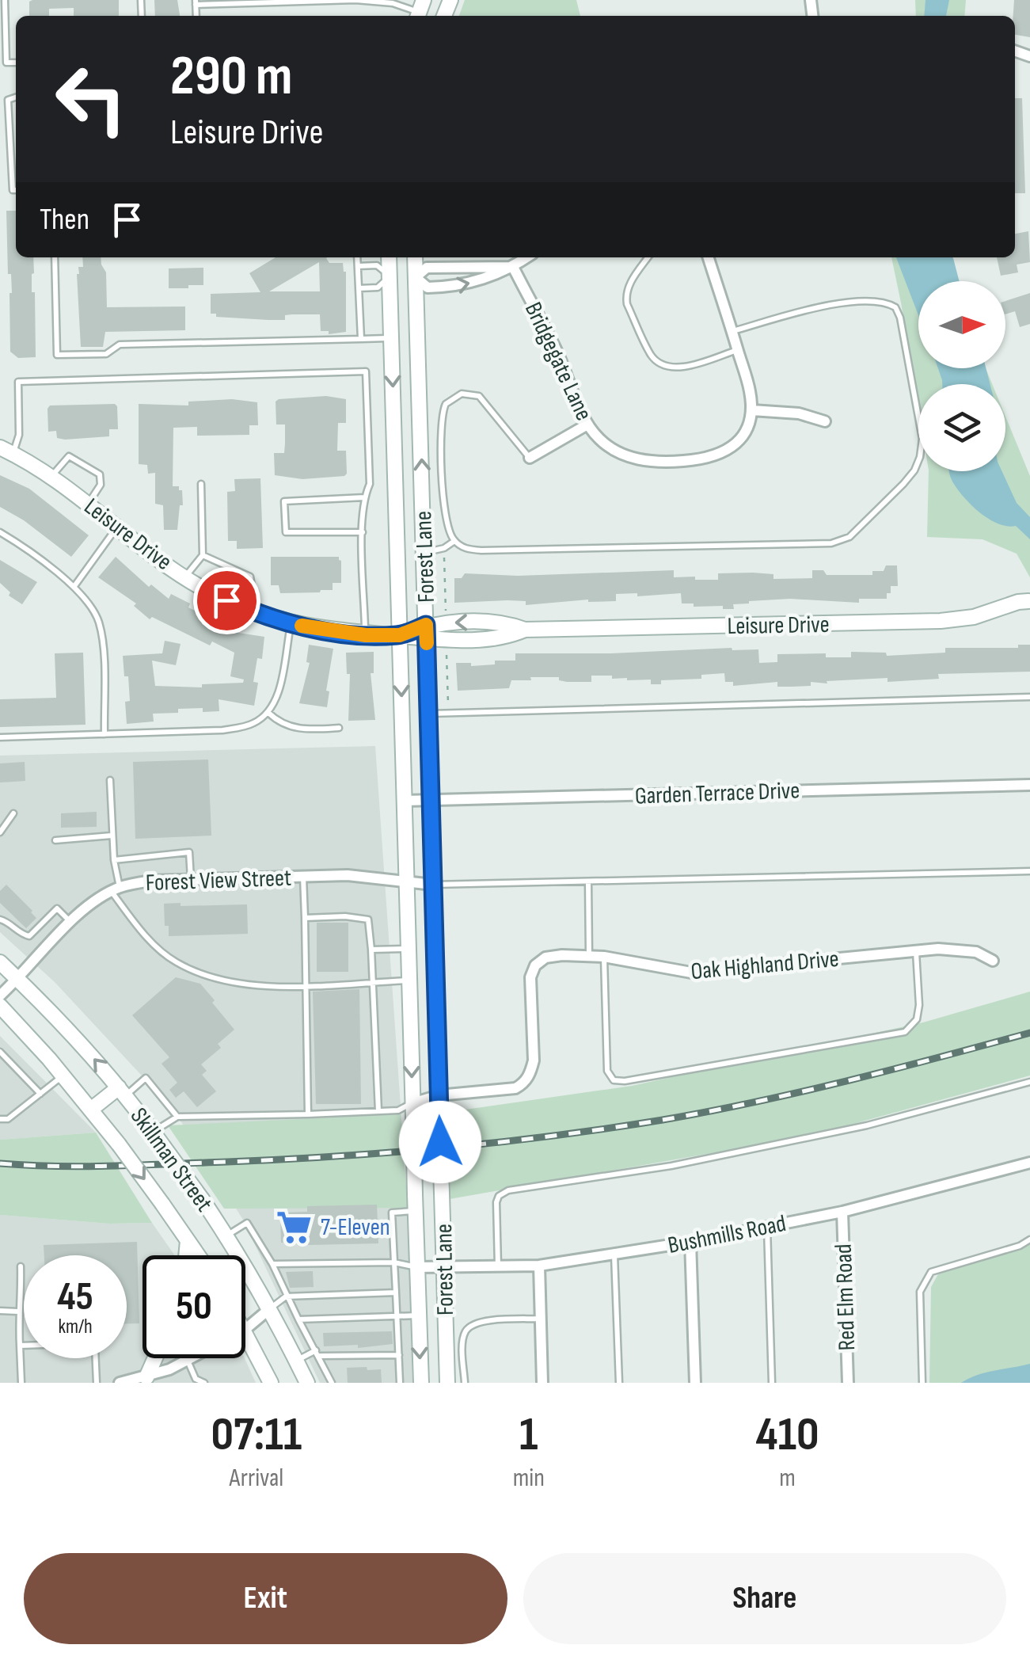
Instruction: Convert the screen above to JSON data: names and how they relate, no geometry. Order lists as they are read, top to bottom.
{
  "streets": {
    "main road": ["Leisure Drive", "Forest Lane", "Skillman Street"],
    "street": [
      "Bridgegate Lane",
      "Garden Terrace Drive",
      "Forest View Street",
      "Oak Highland Drive",
      "Bushmills Road",
      "Red Elm Road"
    ]
  },
  "crossings": [
    ["Leisure Drive", "Forest Lane"],
    ["Forest Lane", "Garden Terrace Drive"],
    ["Forest Lane", "Forest View Street"],
    ["Forest Lane", "Oak Highland Drive"],
    ["Forest Lane", "Bushmills Road"],
    ["Forest View Street", "Skillman Street"],
    ["Bushmills Road", "Red Elm Road"]
  ],
  "places": {
    "supermarket": ["7-Eleven"]
  },
  "north": "right",
  "page": {
    "turn": ["290 m", "Leisure Drive"],
    "then": "Then",
    "speed": "45 km/h",
    "limit": "50",
    "eta": [
      "07:11",
      "Arrival",
      "1",
      "min",
      "410",
      "m"
    ],
    "buttons": ["Exit", "Share"]
  }
}
